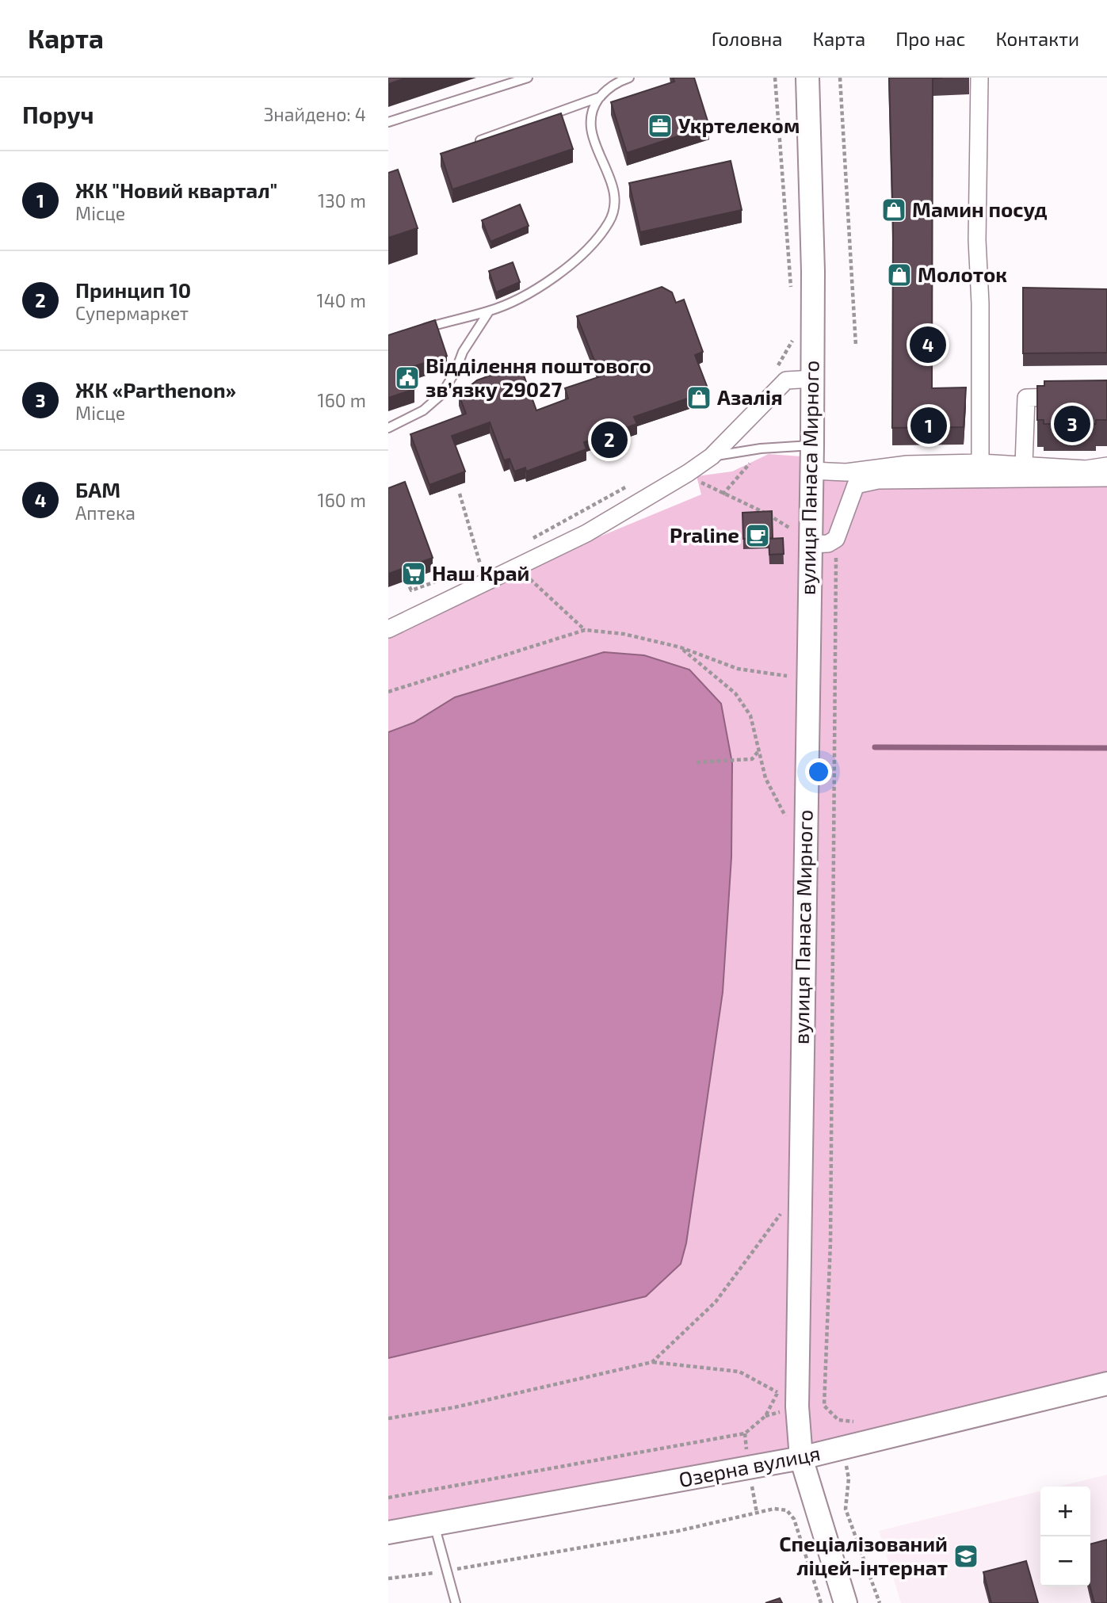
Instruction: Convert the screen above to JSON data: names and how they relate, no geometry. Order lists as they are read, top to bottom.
{
  "streets": {
    "main road": ["вулиця Панаса Мирного", "Озерна вулиця"]
  },
  "crossings": [
    ["вулиця Панаса Мирного", "Озерна вулиця"]
  ],
  "places": {
    "office": ["Укртелеком"],
    "shop": ["Мамин посуд", "Молоток", "Азалія"],
    "public building": ["Відділення поштового зв’язку 29027"],
    "cafe": ["Praline"],
    "supermarket": ["Наш Край"],
    "school or university": ["Спеціалізований ліцей-інтернат"]
  },
  "page": {
    "header": "Карта",
    "nav": [
      "Головна",
      "Карта",
      "Про нас",
      "Контакти"
    ],
    "heading": ["Поруч", "Знайдено: 4"],
    "list": [
      {
        "mark": "1",
        "name": "ЖК \"Новий квартал\"",
        "note": "Місце",
        "value": "130 m"
      },
      {
        "mark": "2",
        "name": "Принцип 10",
        "note": "Супермаркет",
        "value": "140 m"
      },
      {
        "mark": "3",
        "name": "ЖК «Parthenon»",
        "note": "Місце",
        "value": "160 m"
      },
      {
        "mark": "4",
        "name": "БАМ",
        "note": "Аптека",
        "value": "160 m"
      }
    ],
    "pins": [
      "4",
      "3",
      "1",
      "2"
    ],
    "map_buttons": ["+", "−"]
  }
}
